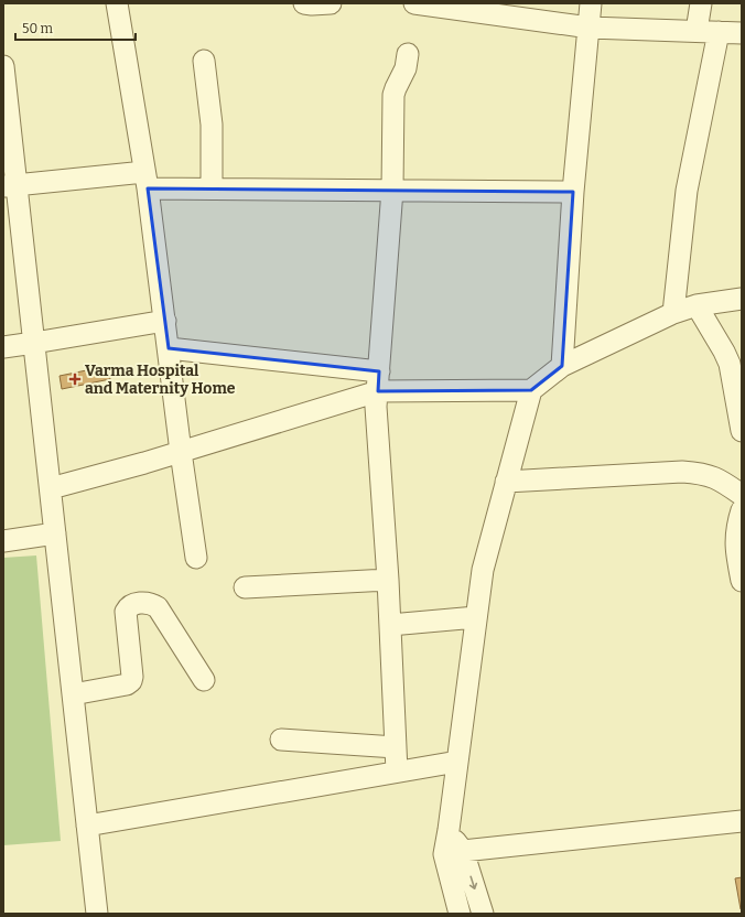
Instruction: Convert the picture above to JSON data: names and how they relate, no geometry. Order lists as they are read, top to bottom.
{
  "places": {
    "health": ["Varma Hospital and Maternity Home"]
  },
  "scale_bar": "50 m"
}
